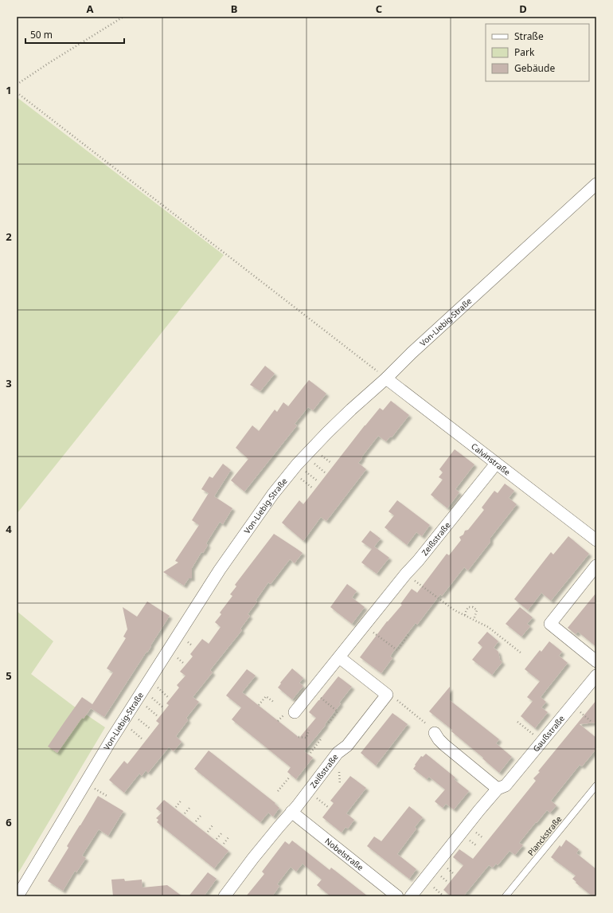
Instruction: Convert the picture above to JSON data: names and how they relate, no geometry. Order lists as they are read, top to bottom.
{
  "streets": {
    "street": [
      "Von-Liebig-Straße",
      "Calvinstraße",
      "Zeißstraße",
      "Gaußstraße",
      "Nobelstraße"
    ],
    "lane": ["Planckstraße"]
  },
  "crossings": [
    ["Von-Liebig-Straße", "Calvinstraße"],
    ["Calvinstraße", "Zeißstraße"],
    ["Zeißstraße", "Nobelstraße"]
  ],
  "legend": ["Straße", "Park", "Gebäude"],
  "scale_bar": "50 m",
  "grid": {
    "columns": [
      "A",
      "B",
      "C",
      "D"
    ],
    "rows": [
      "1",
      "2",
      "3",
      "4",
      "5",
      "6"
    ]
  }
}
